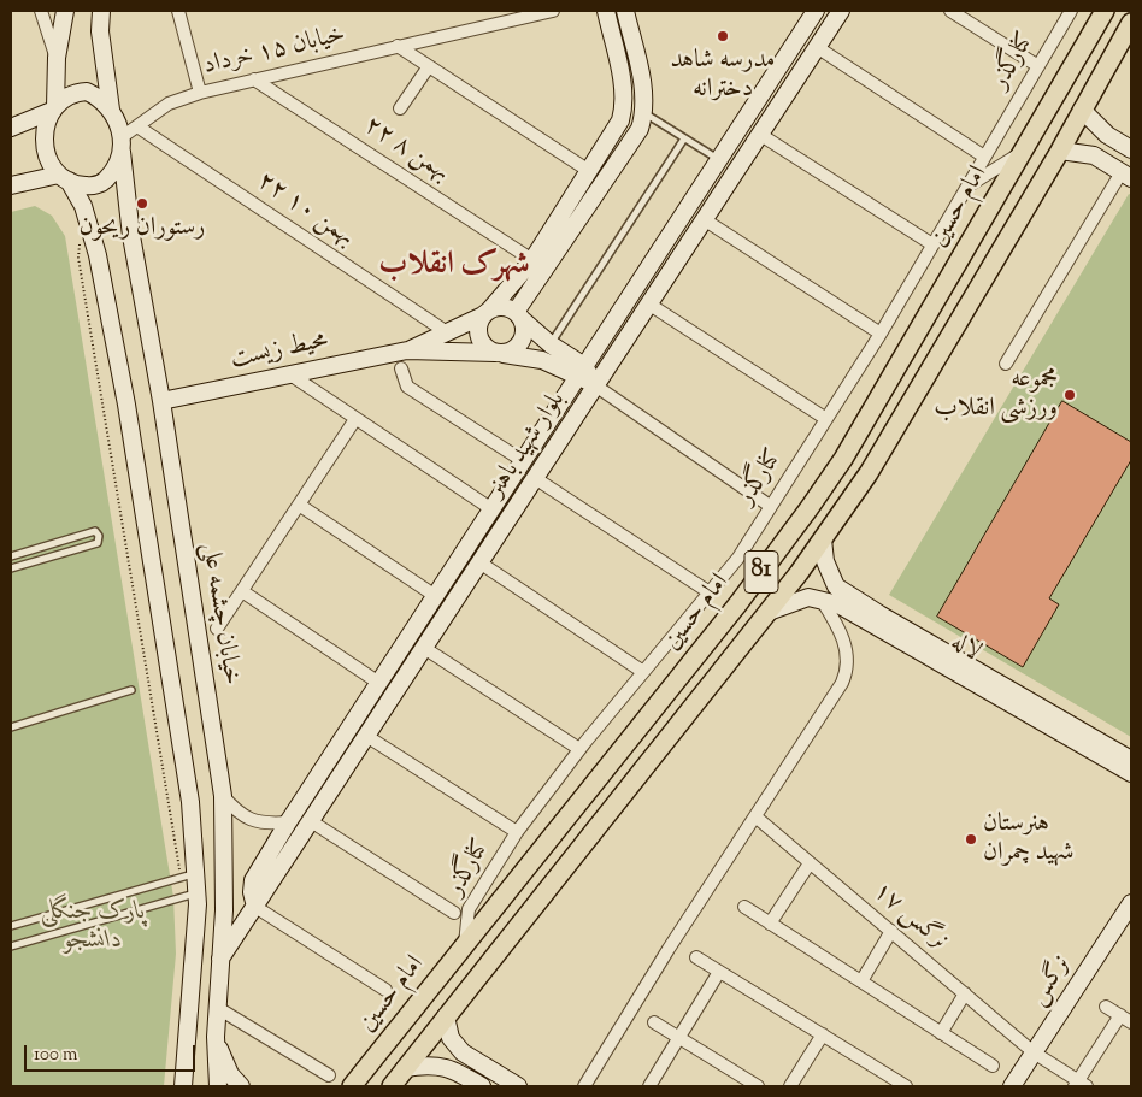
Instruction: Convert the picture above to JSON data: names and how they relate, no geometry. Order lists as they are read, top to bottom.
{
  "streets": {
    "main road": ["امام حسین", "81"],
    "street": [
      "خیابان ۱۵ خرداد",
      "کنارگذر",
      "۲۲ بهمن ۸",
      "۲۲ بهمن ۱۰",
      "محیط زیست",
      "بلوار شهید باهنر",
      "خیابان چشمه علی",
      "لاله",
      "نرگس ۱۷",
      "نرگس"
    ]
  },
  "crossings": [
    ["خیابان ۱۵ خرداد", "۲۲ بهمن ۸"],
    ["خیابان ۱۵ خرداد", "۲۲ بهمن ۱۰"],
    ["خیابان ۱۵ خرداد", "خیابان چشمه علی"],
    ["کنارگذر", "امام حسین"],
    ["۲۲ بهمن ۱۰", "محیط زیست"],
    ["محیط زیست", "بلوار شهید باهنر"],
    ["محیط زیست", "خیابان چشمه علی"],
    ["بلوار شهید باهنر", "خیابان چشمه علی"],
    ["81", "لاله"],
    ["نرگس ۱۷", "نرگس"]
  ],
  "districts": ["شهرک انقلاب"],
  "parks": ["پارک جنگلی دانشجو"],
  "places": [
    "مدرسه شاهد دخترانه",
    "رستوران ریحون",
    "مجموعه ورزشی انقلاب",
    "هنرستان شهید چمران"
  ],
  "scale_bar": "100 m"
}
